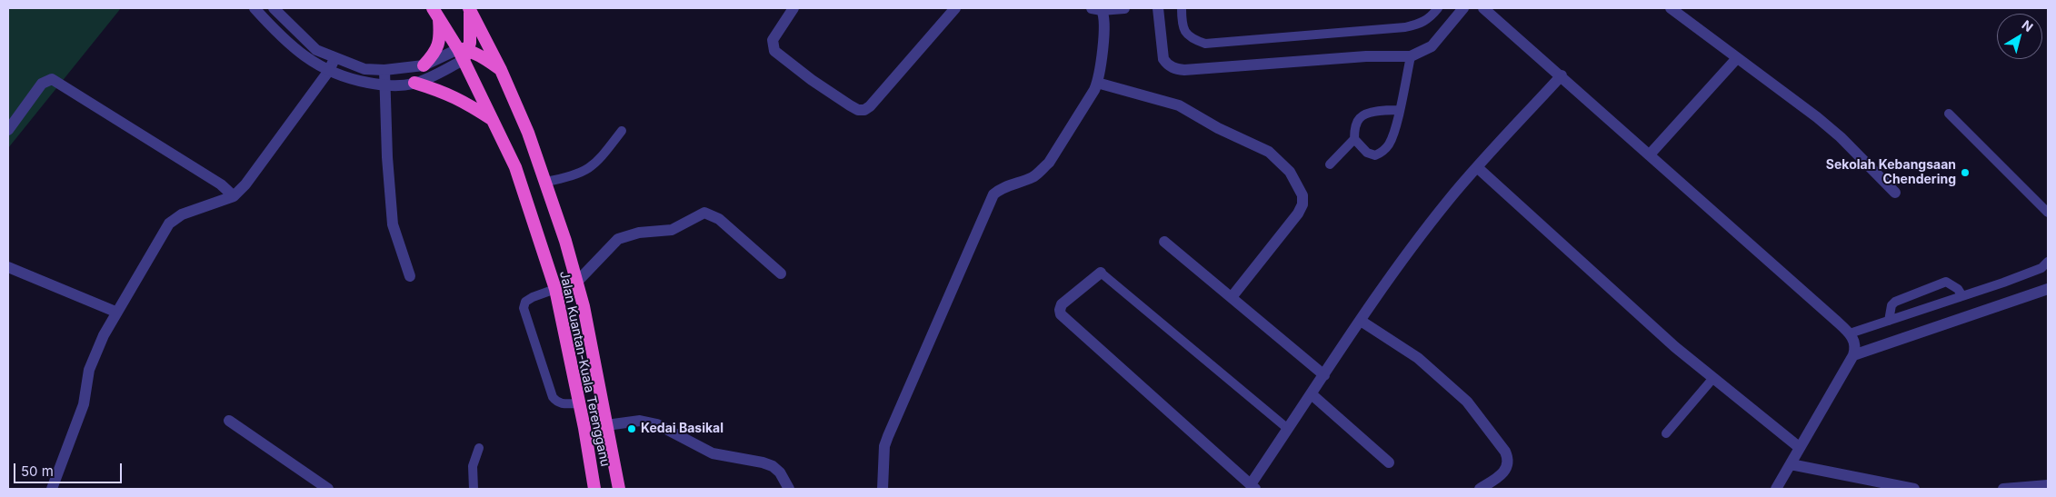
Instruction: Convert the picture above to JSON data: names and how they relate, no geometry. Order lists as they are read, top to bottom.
{
  "streets": {
    "highway": ["Jalan Kuantan-Kuala Terengganu"]
  },
  "places": ["Sekolah Kebangsaan Chendering", "Kedai Basikal"],
  "scale_bar": "50 m",
  "north": "top right"
}
